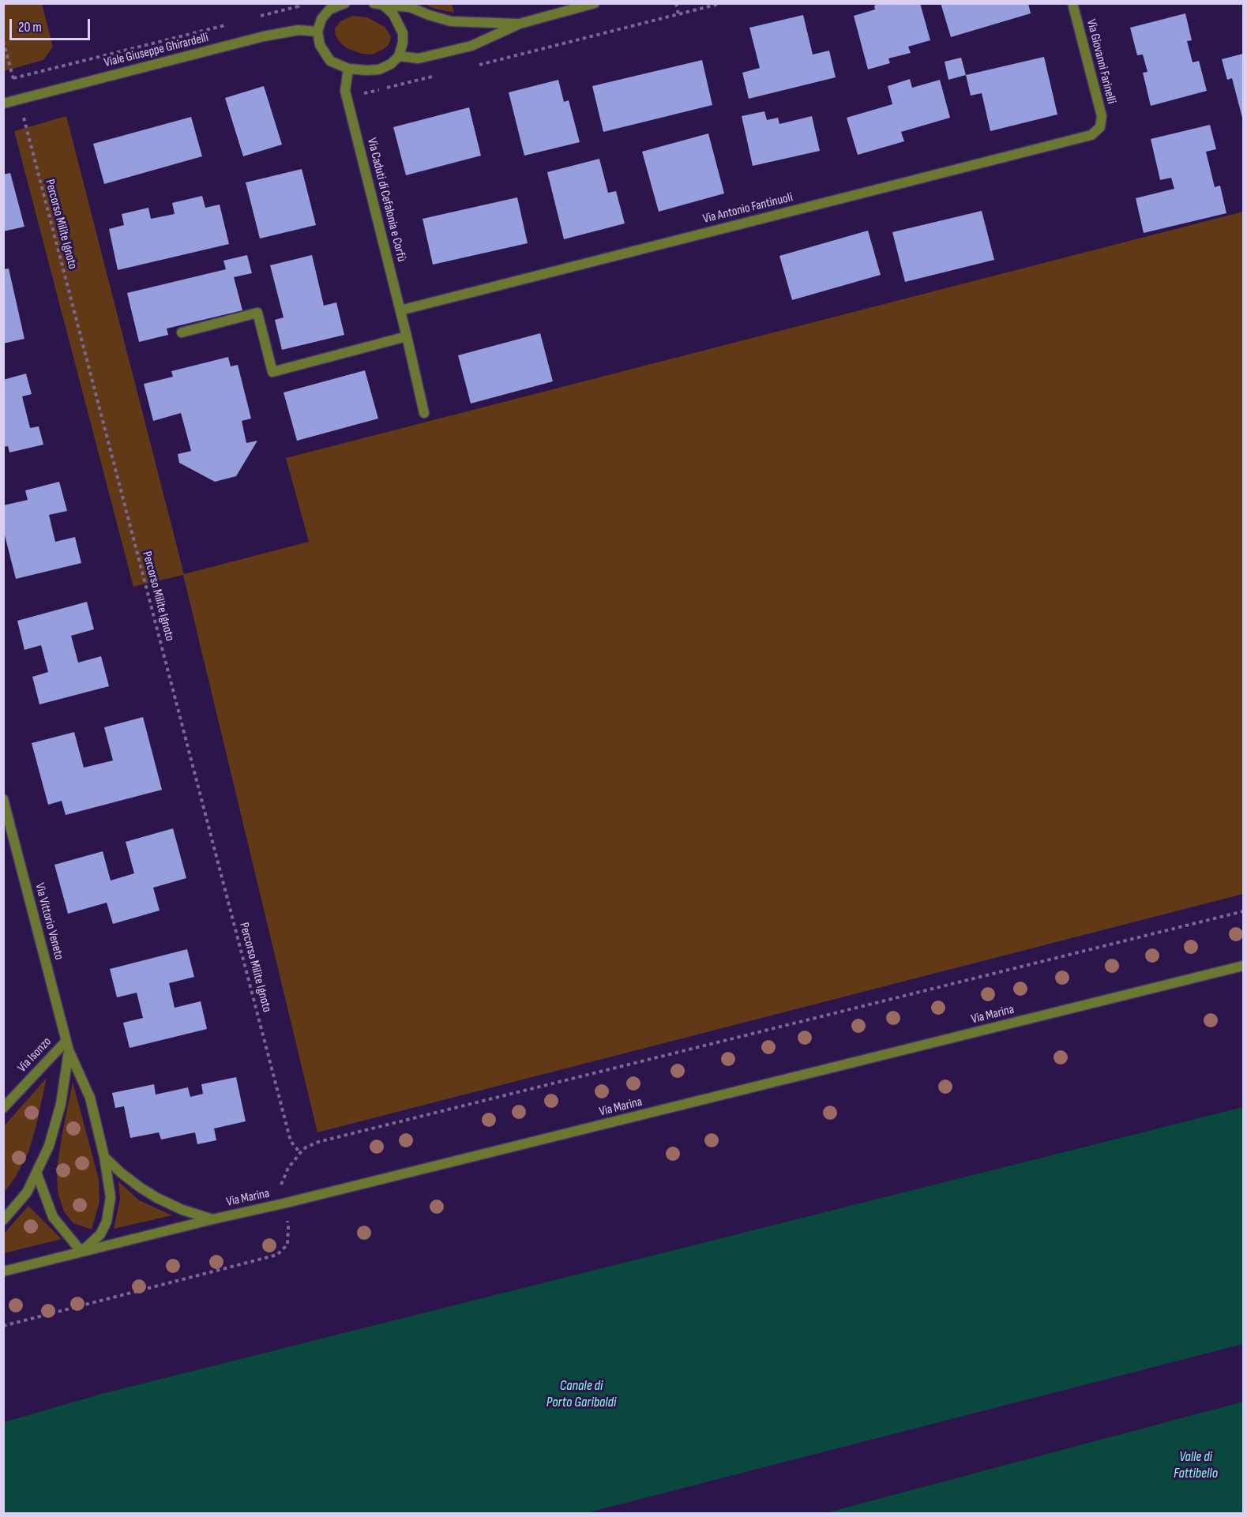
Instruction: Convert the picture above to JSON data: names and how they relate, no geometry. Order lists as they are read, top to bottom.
{
  "streets": {
    "street": [
      "Viale Giuseppe Ghirardelli",
      "Via Giovanni Farinelli",
      "Via Caduti di Cefalonia e Corfù",
      "Via Antonio Fantinuoli",
      "Via Vittorio Veneto",
      "Via Marina",
      "Via Isonzo"
    ],
    "path": ["Percorso Milite Ignoto"]
  },
  "crossings": [
    ["Viale Giuseppe Ghirardelli", "Percorso Milite Ignoto"],
    ["Via Giovanni Farinelli", "Via Antonio Fantinuoli"],
    ["Via Caduti di Cefalonia e Corfù", "Via Antonio Fantinuoli"],
    ["Via Vittorio Veneto", "Via Marina"],
    ["Via Vittorio Veneto", "Via Isonzo"]
  ],
  "water": ["Canale di Porto Garibaldi", "Valle di Fattibello"],
  "scale_bar": "20 m"
}
